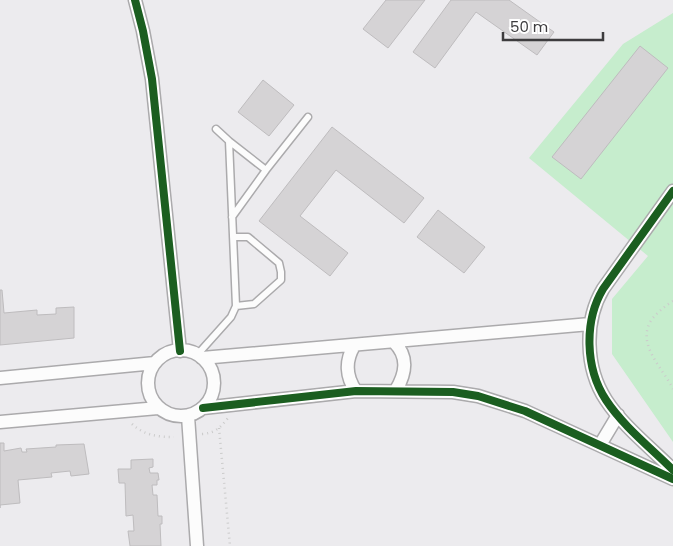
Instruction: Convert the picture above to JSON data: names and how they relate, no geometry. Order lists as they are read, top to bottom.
{
  "scale_bar": "50 m"
}
